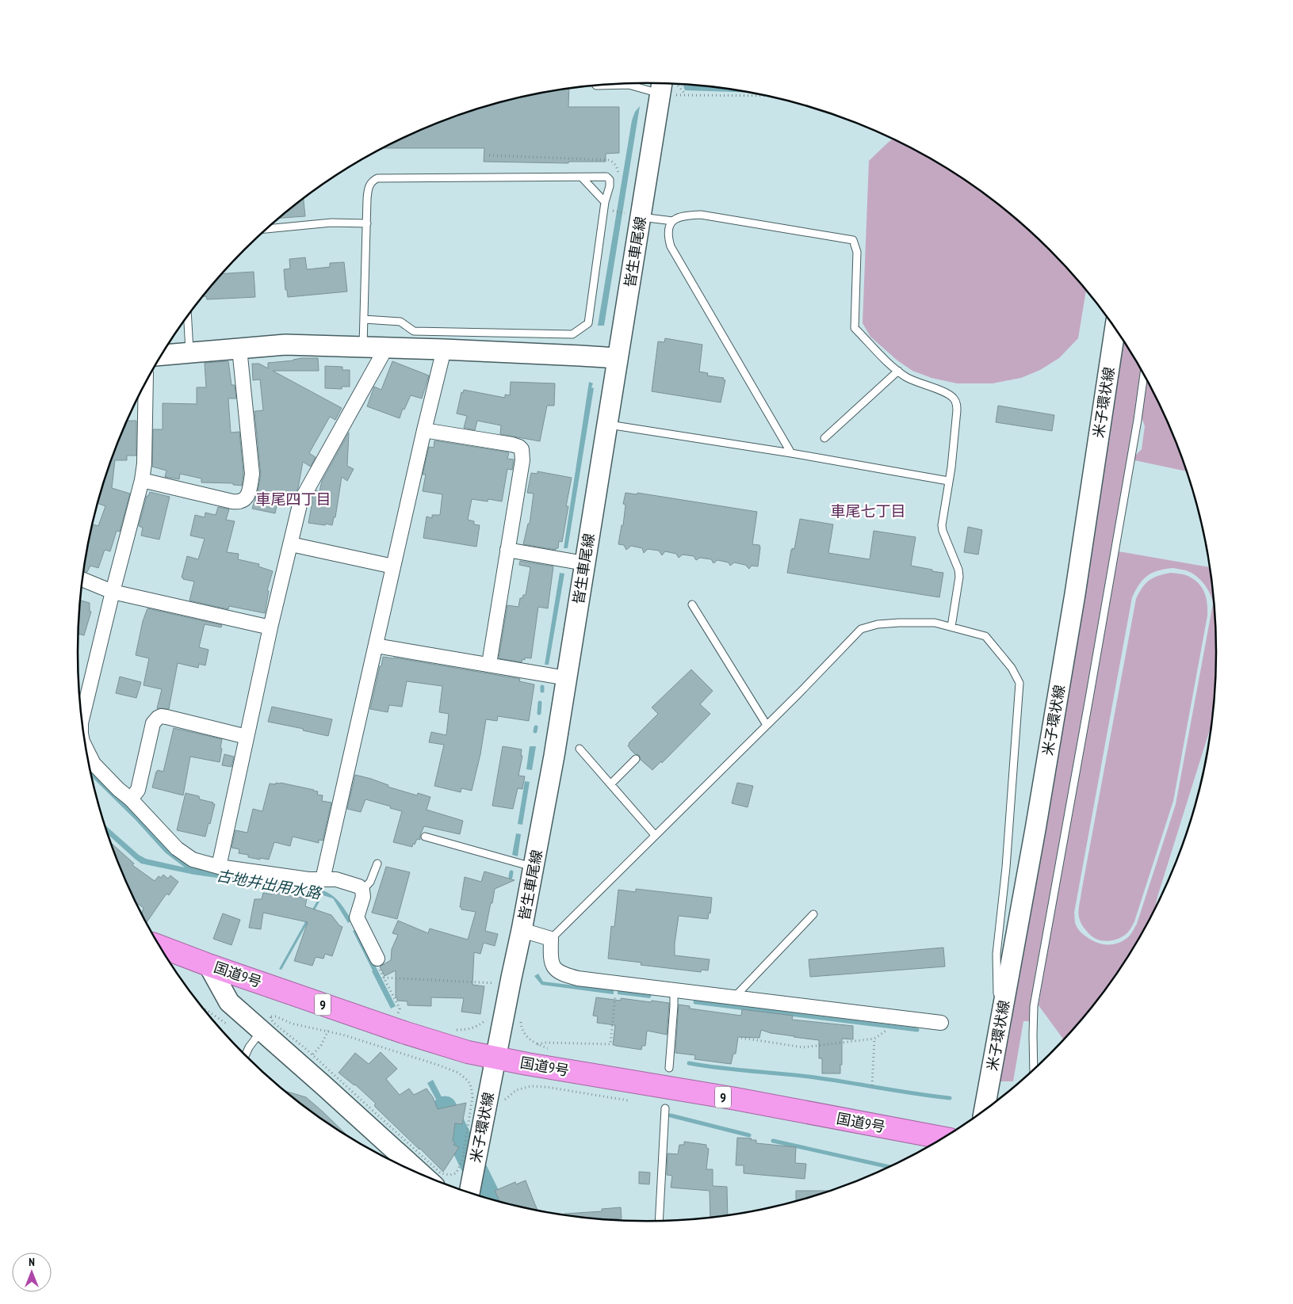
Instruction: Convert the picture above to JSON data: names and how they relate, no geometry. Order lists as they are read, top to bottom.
{
  "streets": {
    "highway": ["国道9号", "9"],
    "main road": ["皆生車尾線", "米子環状線"]
  },
  "crossings": [
    ["皆生車尾線", "米子環状線"],
    ["皆生車尾線", "国道9号"],
    ["米子環状線", "国道9号"]
  ],
  "districts": ["車尾四丁目", "車尾七丁目"],
  "water": ["古地井出用水路"],
  "north": "top"
}
